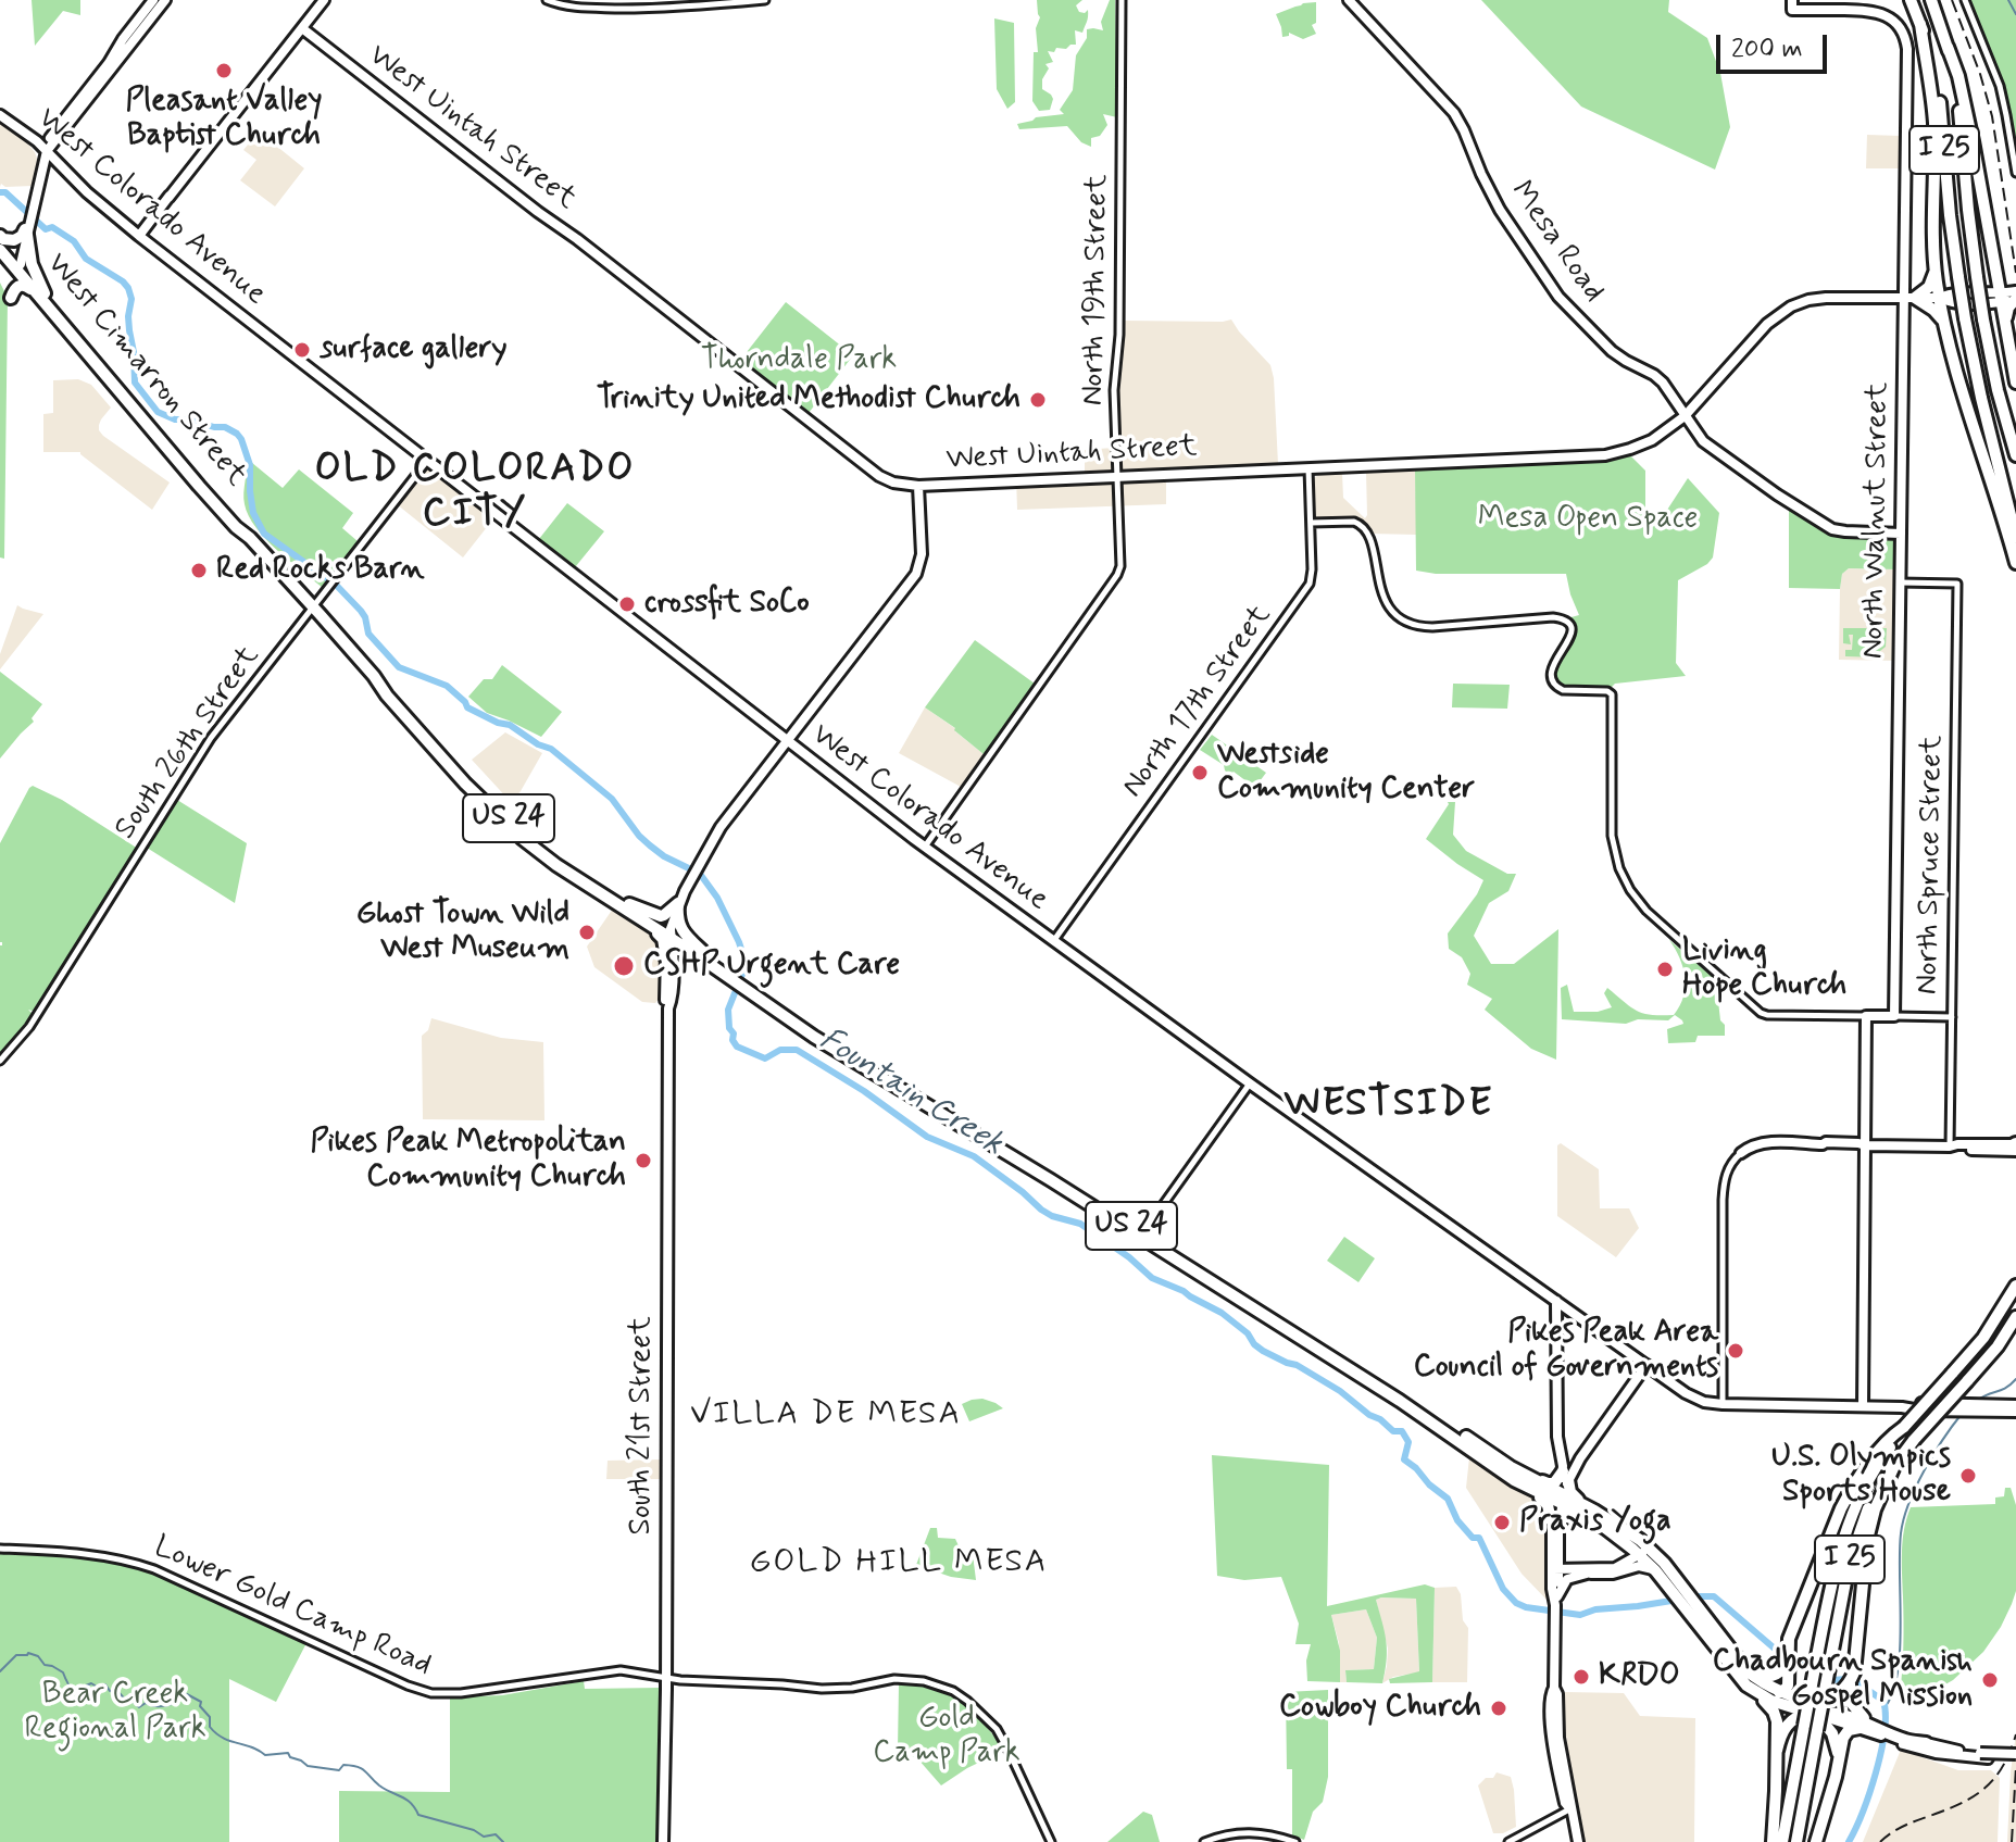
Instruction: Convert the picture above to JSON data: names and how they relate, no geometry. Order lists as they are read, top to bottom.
{
  "streets": {
    "highway": ["I 25", "West Cimarron Street", "US 24"],
    "main road": [
      "West Uintah Street",
      "West Colorado Avenue",
      "Mesa Road",
      "North Walnut Street",
      "South 21st Street"
    ],
    "street": [
      "North 19th Street",
      "North 17th Street",
      "South 26th Street",
      "North Spruce Street",
      "Lower Gold Camp Road"
    ]
  },
  "crossings": [
    ["West Uintah Street", "Mesa Road"],
    ["West Uintah Street", "North 19th Street"],
    ["West Uintah Street", "North Walnut Street"],
    ["West Uintah Street", "North 17th Street"],
    ["West Uintah Street", "South 21st Street"],
    ["West Colorado Avenue", "North 19th Street"],
    ["West Colorado Avenue", "North 17th Street"],
    ["West Colorado Avenue", "South 26th Street"],
    ["West Colorado Avenue", "South 21st Street"],
    ["Mesa Road", "North Walnut Street"],
    ["West Cimarron Street", "South 26th Street"],
    ["West Cimarron Street", "US 24"],
    ["West Cimarron Street", "South 21st Street"],
    ["North Walnut Street", "North Spruce Street"],
    ["South 21st Street", "Lower Gold Camp Road"]
  ],
  "districts": [
    "OLD COLORADO CITY",
    "WESTSIDE",
    "VILLA DE MESA",
    "GOLD HILL MESA"
  ],
  "water": ["Fountain Creek"],
  "parks": [
    "Thorndale Park",
    "Mesa Open Space",
    "Bear Creek Regional Park",
    "Gold Camp Park"
  ],
  "places": [
    "Pleasant Valley Baptist Church",
    "surface gallery",
    "Trinity United Methodist Church",
    "Red Rocks Barn",
    "crossfit SoCo",
    "Westside Community Center",
    "Ghost Town Wild West Museum",
    "CSHP Urgent Care",
    "Living Hope Church",
    "Pikes Peak Metropolitan Community Church",
    "Pikes Peak Area Council of Governments",
    "U.S. Olympics Sports House",
    "Praxis Yoga",
    "KRDO",
    "Chadbourn Spanish Gospel Mission",
    "Cowboy Church"
  ],
  "scale_bar": "200 m"
}
